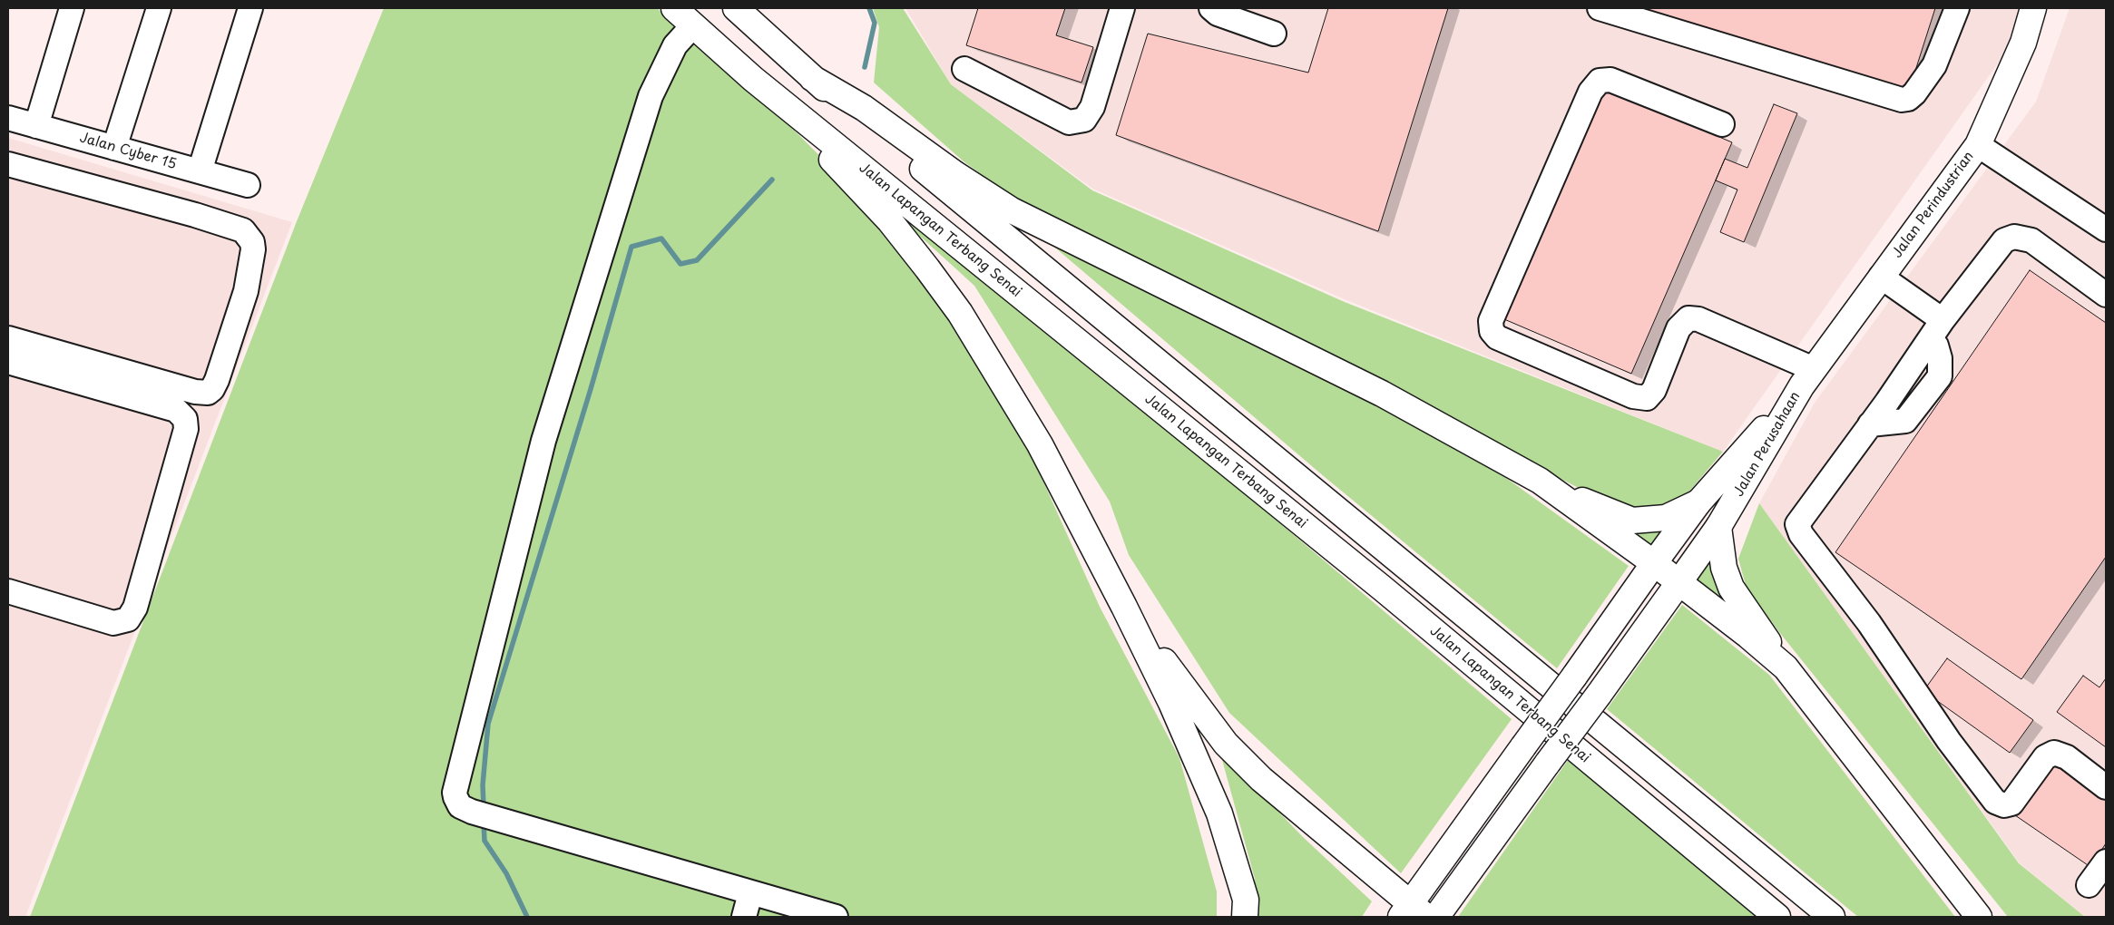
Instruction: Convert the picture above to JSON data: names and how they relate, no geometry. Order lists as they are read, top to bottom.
{
  "streets": {
    "main road": ["Jalan Perindustrian", "Jalan Lapangan Terbang Senai", "Jalan Perusahaan"],
    "street": ["Jalan Cyber 15"]
  },
  "crossings": [
    ["Jalan Perindustrian", "Jalan Perusahaan"]
  ]
}
